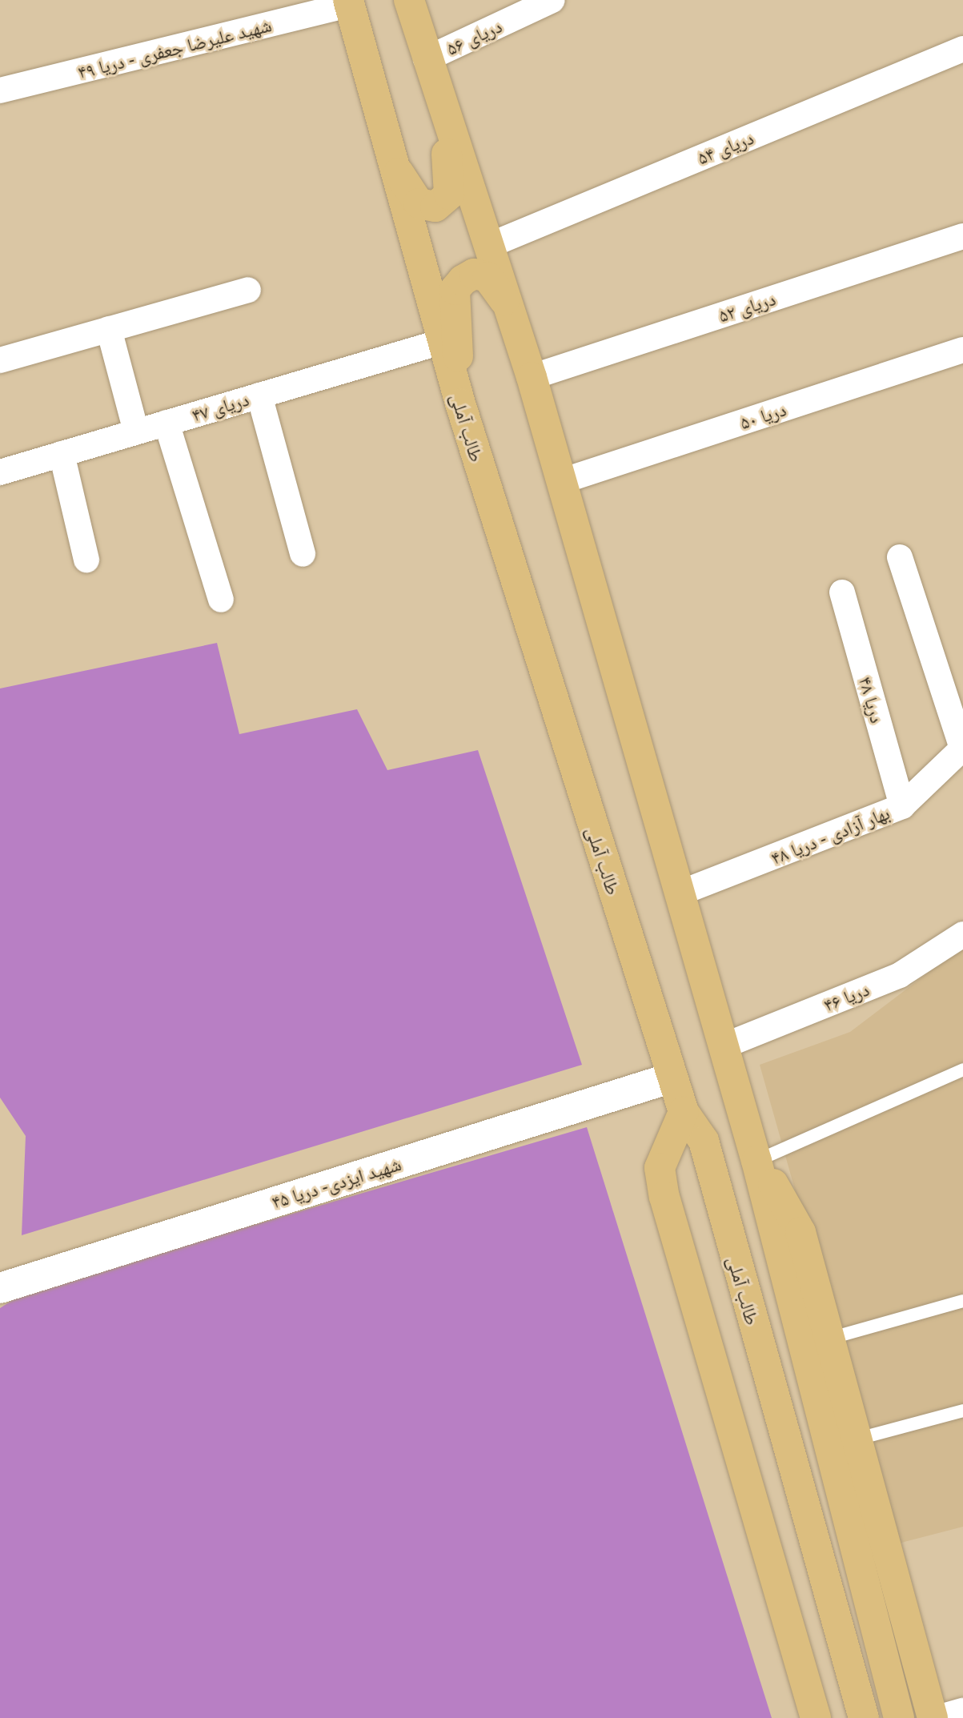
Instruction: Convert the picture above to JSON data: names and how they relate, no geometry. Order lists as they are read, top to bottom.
{
  "streets": {
    "main road": ["طالب آملی"],
    "street": [
      "دریای ۵۶",
      "شهید علیرضا جعفری - دریا ۴۹",
      "دریای ۵۴",
      "دریای ۵۲",
      "دریای ۴۷",
      "دریا ۵۰",
      "دریا ۴۸",
      "بهار آزادی - دریا ۴۸",
      "دریا ۴۶",
      "شهید ایزدی- دریا ۴۵"
    ]
  },
  "crossings": [
    ["شهید علیرضا جعفری - دریا ۴۹", "طالب آملی"],
    ["دریای ۴۷", "طالب آملی"],
    ["طالب آملی", "شهید ایزدی- دریا ۴۵"],
    ["دریا ۴۸", "بهار آزادی - دریا ۴۸"]
  ]
}
